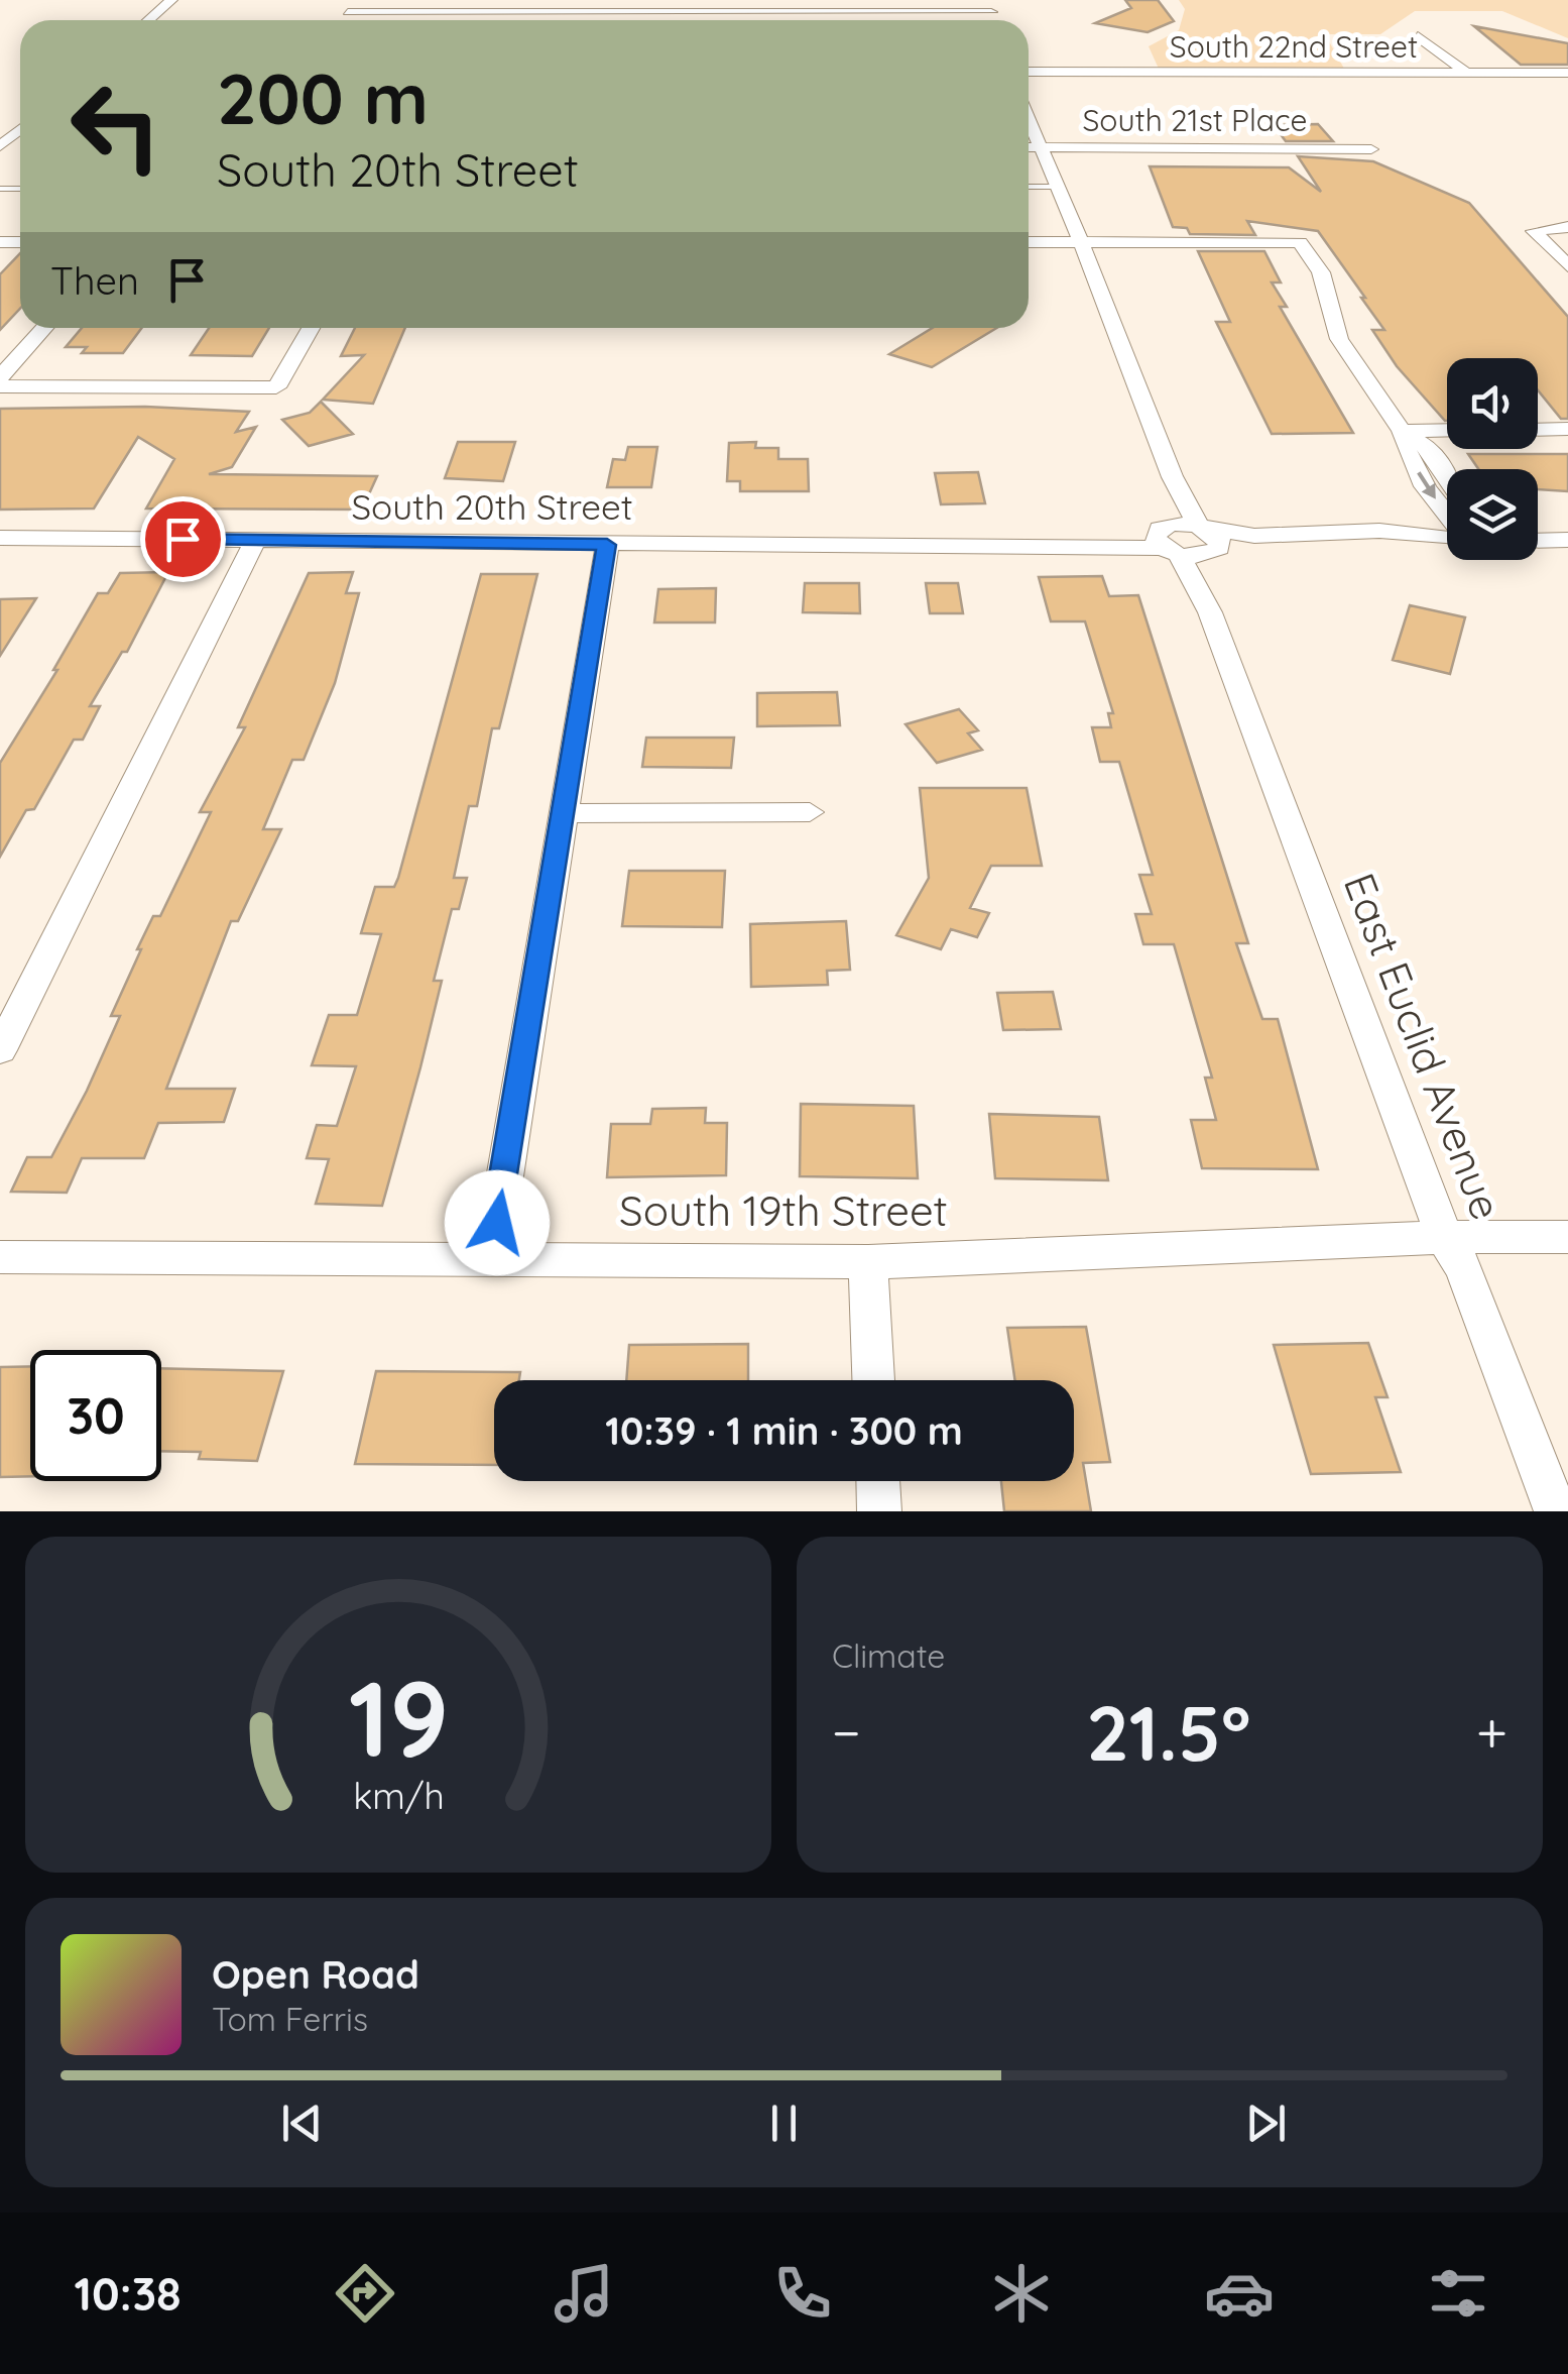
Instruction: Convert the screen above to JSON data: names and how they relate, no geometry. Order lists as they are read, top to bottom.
{
  "streets": {
    "street": [
      "South 22nd Street",
      "South 21st Place",
      "South 20th Street",
      "East Euclid Avenue",
      "South 19th Street"
    ]
  },
  "crossings": [
    ["South 21st Place", "East Euclid Avenue"],
    ["South 20th Street", "East Euclid Avenue"],
    ["East Euclid Avenue", "South 19th Street"]
  ],
  "page": {
    "turn": ["200 m", "South 20th Street"],
    "then": "Then",
    "limit": "30",
    "trip": "10:39 · 1 min · 300 m",
    "tile": "Climate",
    "heat": ["−", "21.5°", "+"],
    "song": ["Open Road", "Tom Ferris"],
    "tabs": "10:38",
    "gauge": ["19", "km/h"]
  }
}
